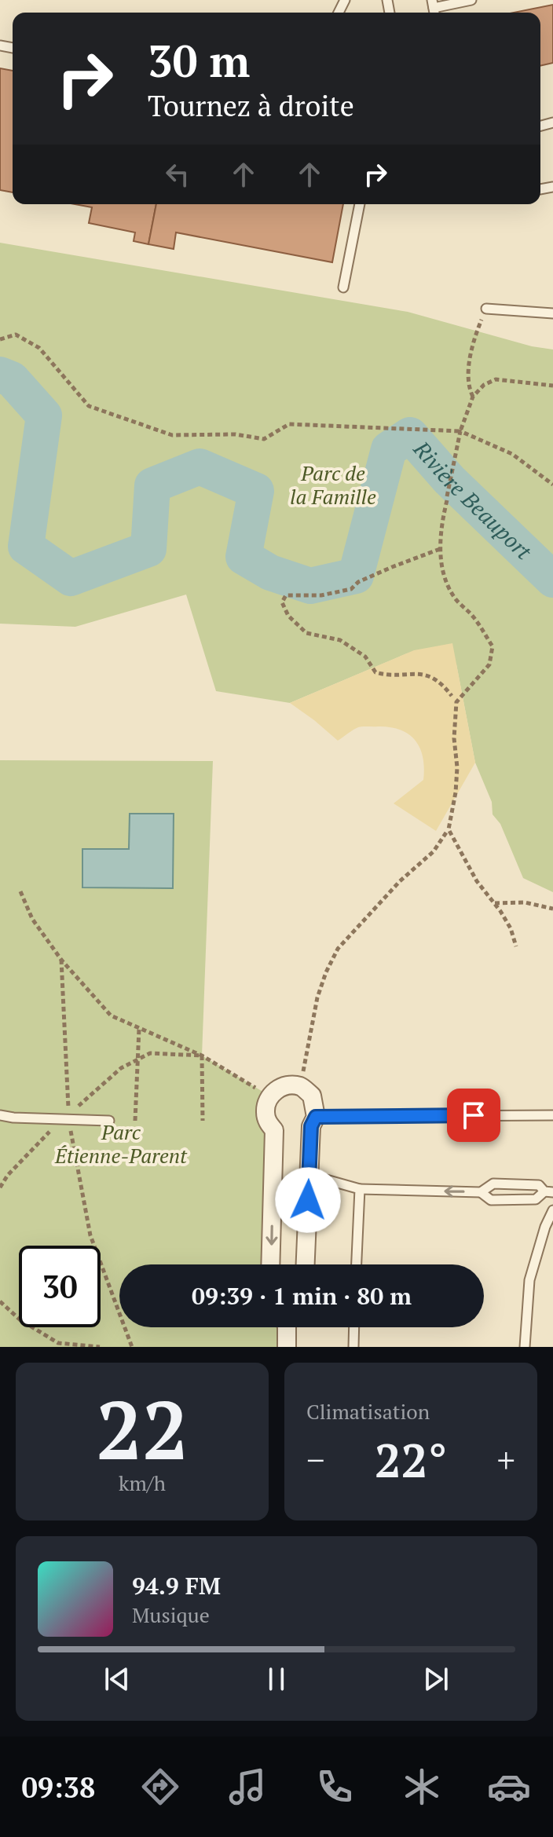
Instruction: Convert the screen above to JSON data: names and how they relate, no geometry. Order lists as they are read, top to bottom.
{
  "water": ["Rivière Beauport"],
  "parks": ["Parc de la Famille", "Parc Étienne-Parent"],
  "page": {
    "turn": ["30 m", "Tournez à droite"],
    "limit": "30",
    "trip": "09:39 · 1 min · 80 m",
    "tile": [
      ["22", "km/h"],
      "Climatisation"
    ],
    "heat": ["−", "22°", "+"],
    "song": ["94.9 FM", "Musique"],
    "tabs": "09:38"
  }
}
